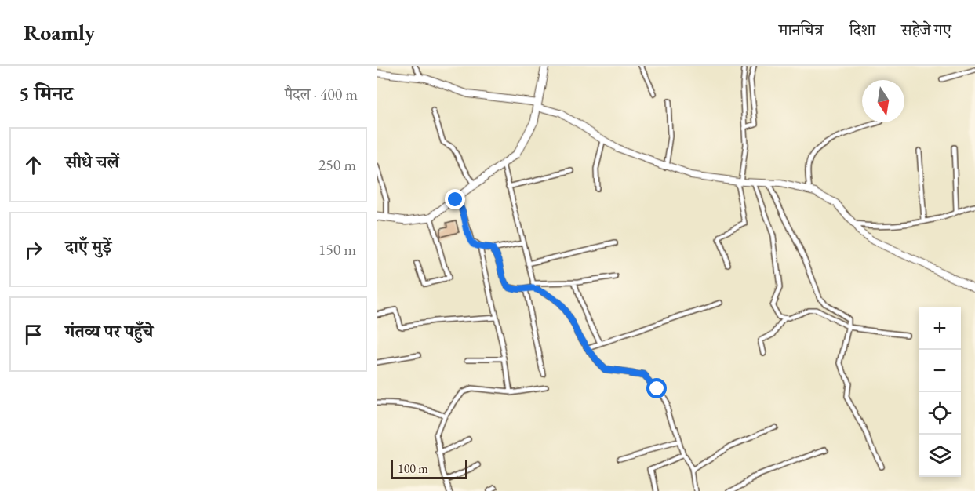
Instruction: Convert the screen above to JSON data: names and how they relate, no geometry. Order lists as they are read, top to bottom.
{
  "scale_bar": "100 m",
  "north": "bottom",
  "page": {
    "header": "Roamly",
    "nav": ["मानचित्र", "दिशा", "सहेजे गए"],
    "heading": ["5 मिनट", "पैदल · 400 m"],
    "list": [
      ["सीधे चलें", "250 m"],
      ["दाएँ मुड़ें", "150 m"],
      "गंतव्य पर पहुँचे"
    ],
    "map_buttons": ["+", "−"],
    "scale": "100 m"
  }
}
